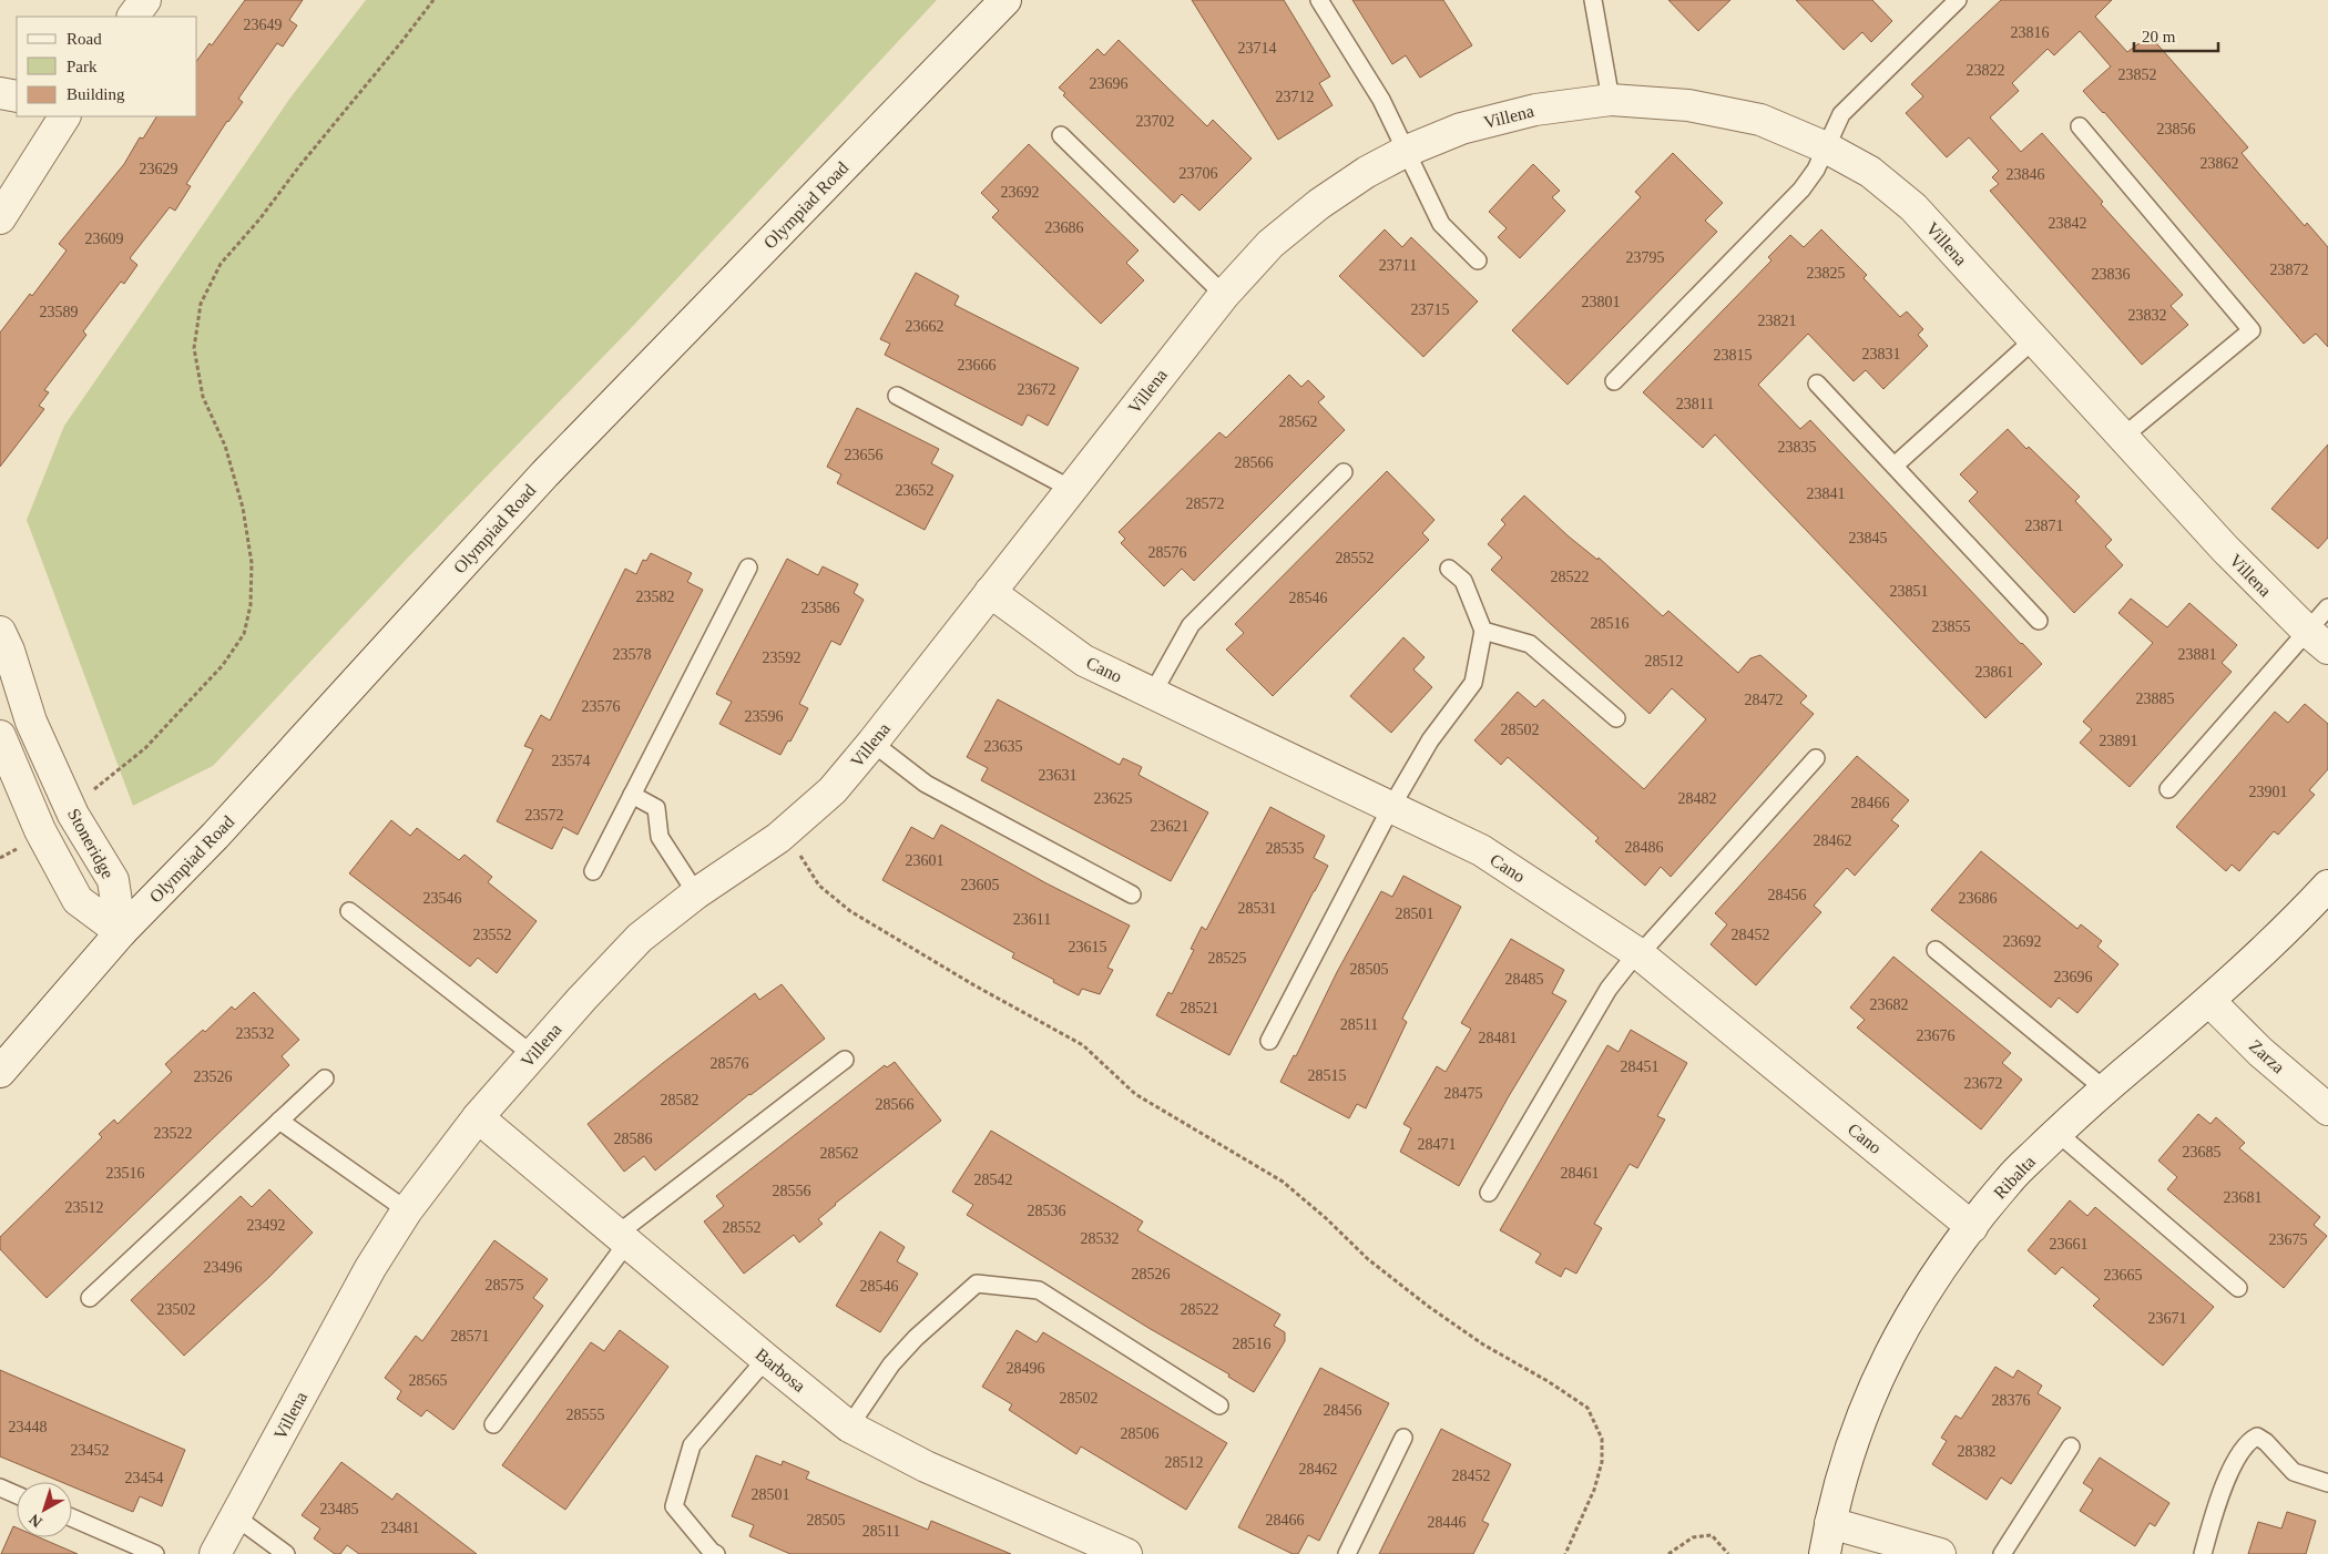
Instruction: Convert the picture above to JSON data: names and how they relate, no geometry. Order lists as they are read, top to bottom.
{
  "streets": {
    "street": [
      "Villena",
      "Olympiad Road",
      "Cano",
      "Stoneridge",
      "Zarza",
      "Ribalta",
      "Barbosa"
    ]
  },
  "crossings": [
    ["Villena", "Cano"],
    ["Villena", "Barbosa"],
    ["Olympiad Road", "Stoneridge"],
    ["Cano", "Ribalta"],
    ["Zarza", "Ribalta"]
  ],
  "house_numbers": [
    "23649",
    "23816",
    "23714",
    "23822",
    "23852",
    "23696",
    "23712",
    "23702",
    "23856",
    "23862",
    "23629",
    "23706",
    "23846",
    "23692",
    "23842",
    "23686",
    "23609",
    "23795",
    "23711",
    "23872",
    "23825",
    "23836",
    "23801",
    "23715",
    "23589",
    "23832",
    "23821",
    "23662",
    "23831",
    "23815",
    "23666",
    "23672",
    "23811",
    "28562",
    "23835",
    "23656",
    "28566",
    "23652",
    "23841",
    "28572",
    "23871",
    "23845",
    "28576",
    "28552",
    "28522",
    "23851",
    "23582",
    "28546",
    "23586",
    "28516",
    "23855",
    "23578",
    "23881",
    "23592",
    "28512",
    "23861",
    "23885",
    "28472",
    "23576",
    "23596",
    "28502",
    "23891",
    "23635",
    "23574",
    "23631",
    "23901",
    "23625",
    "28482",
    "28466",
    "23572",
    "23621",
    "28462",
    "28486",
    "28535",
    "23601",
    "23605",
    "28456",
    "23546",
    "23686",
    "28531",
    "28501",
    "23611",
    "23552",
    "28452",
    "23692",
    "23615",
    "28525",
    "28505",
    "23696",
    "28485",
    "23682",
    "28521",
    "28511",
    "23532",
    "23676",
    "28481",
    "28576",
    "28451",
    "28515",
    "23526",
    "23672",
    "28475",
    "28582",
    "28566",
    "23522",
    "28586",
    "28471",
    "23685",
    "28562",
    "23516",
    "28461",
    "28542",
    "28556",
    "23681",
    "23512",
    "28536",
    "23492",
    "28552",
    "28532",
    "23675",
    "23661",
    "23496",
    "28526",
    "23665",
    "28575",
    "28546",
    "23502",
    "28522",
    "23671",
    "28571",
    "28516",
    "28496",
    "28565",
    "28502",
    "28376",
    "28456",
    "28555",
    "23448",
    "28506",
    "23452",
    "28382",
    "28512",
    "28462",
    "28452",
    "23454",
    "28501",
    "23485",
    "28505",
    "28466",
    "28446",
    "23481",
    "28511"
  ],
  "legend": ["Road", "Park", "Building"],
  "scale_bar": "20 m",
  "north": "bottom left"
}
